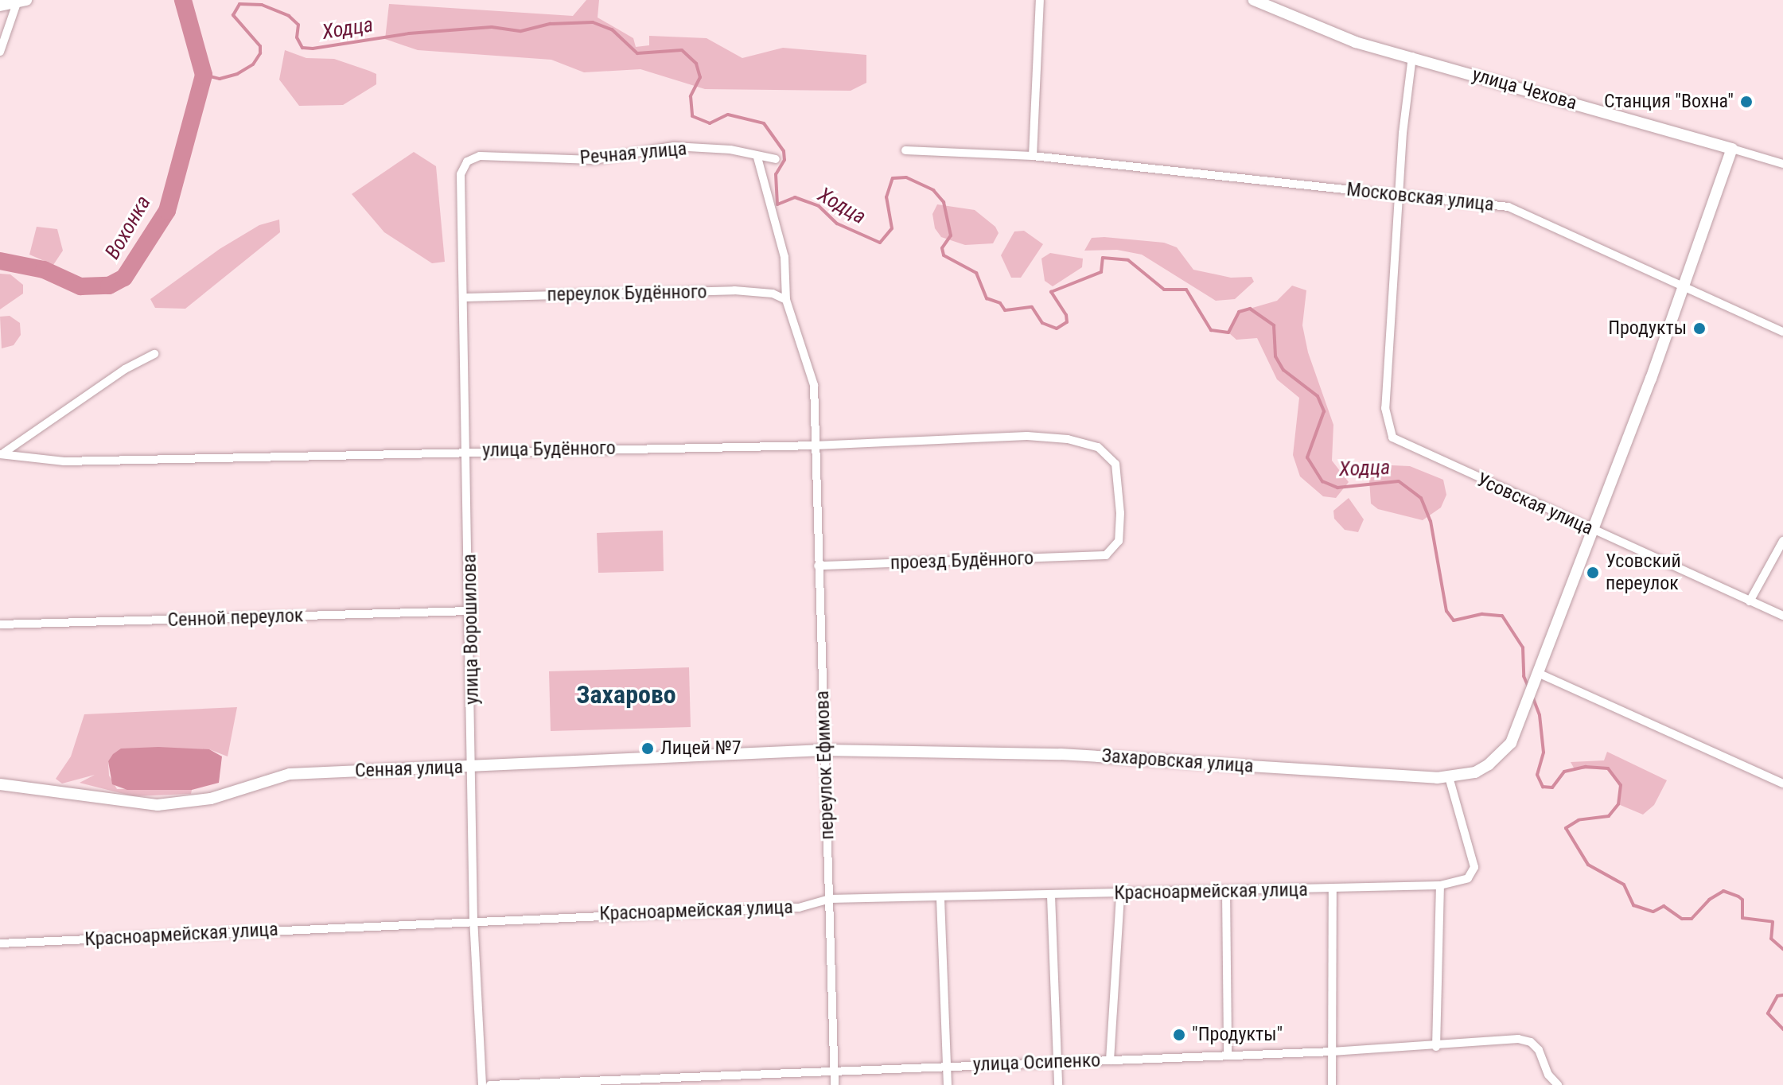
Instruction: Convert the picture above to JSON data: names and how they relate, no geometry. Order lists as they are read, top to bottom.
{
  "streets": {
    "street": [
      "улица Чехова",
      "Речная улица",
      "Московская улица",
      "переулок Будённого",
      "улица Будённого",
      "Усовская улица",
      "проезд Будённого",
      "Сенной переулок",
      "улица Ворошилова",
      "Захаровская улица",
      "переулок Ефимова",
      "Сенная улица",
      "Красноармейская улица",
      "улица Осипенко"
    ]
  },
  "crossings": [
    ["Речная улица", "улица Ворошилова"],
    ["Речная улица", "переулок Ефимова"],
    ["Московская улица", "Усовская улица"],
    ["переулок Будённого", "улица Ворошилова"],
    ["переулок Будённого", "переулок Ефимова"],
    ["улица Будённого", "проезд Будённого"],
    ["улица Будённого", "улица Ворошилова"],
    ["улица Будённого", "переулок Ефимова"],
    ["проезд Будённого", "переулок Ефимова"],
    ["Сенной переулок", "улица Ворошилова"],
    ["улица Ворошилова", "Сенная улица"],
    ["улица Ворошилова", "Красноармейская улица"],
    ["Захаровская улица", "переулок Ефимова"],
    ["Захаровская улица", "Сенная улица"],
    ["Захаровская улица", "Красноармейская улица"],
    ["переулок Ефимова", "Сенная улица"],
    ["переулок Ефимова", "Красноармейская улица"],
    ["переулок Ефимова", "улица Осипенко"]
  ],
  "districts": ["Захарово"],
  "water": ["Ходца", "Вохонка"],
  "places": [
    "Станция \"Вохна\"",
    "Продукты",
    "Усовский переулок",
    "Лицей №7",
    "\"Продукты\""
  ]
}
